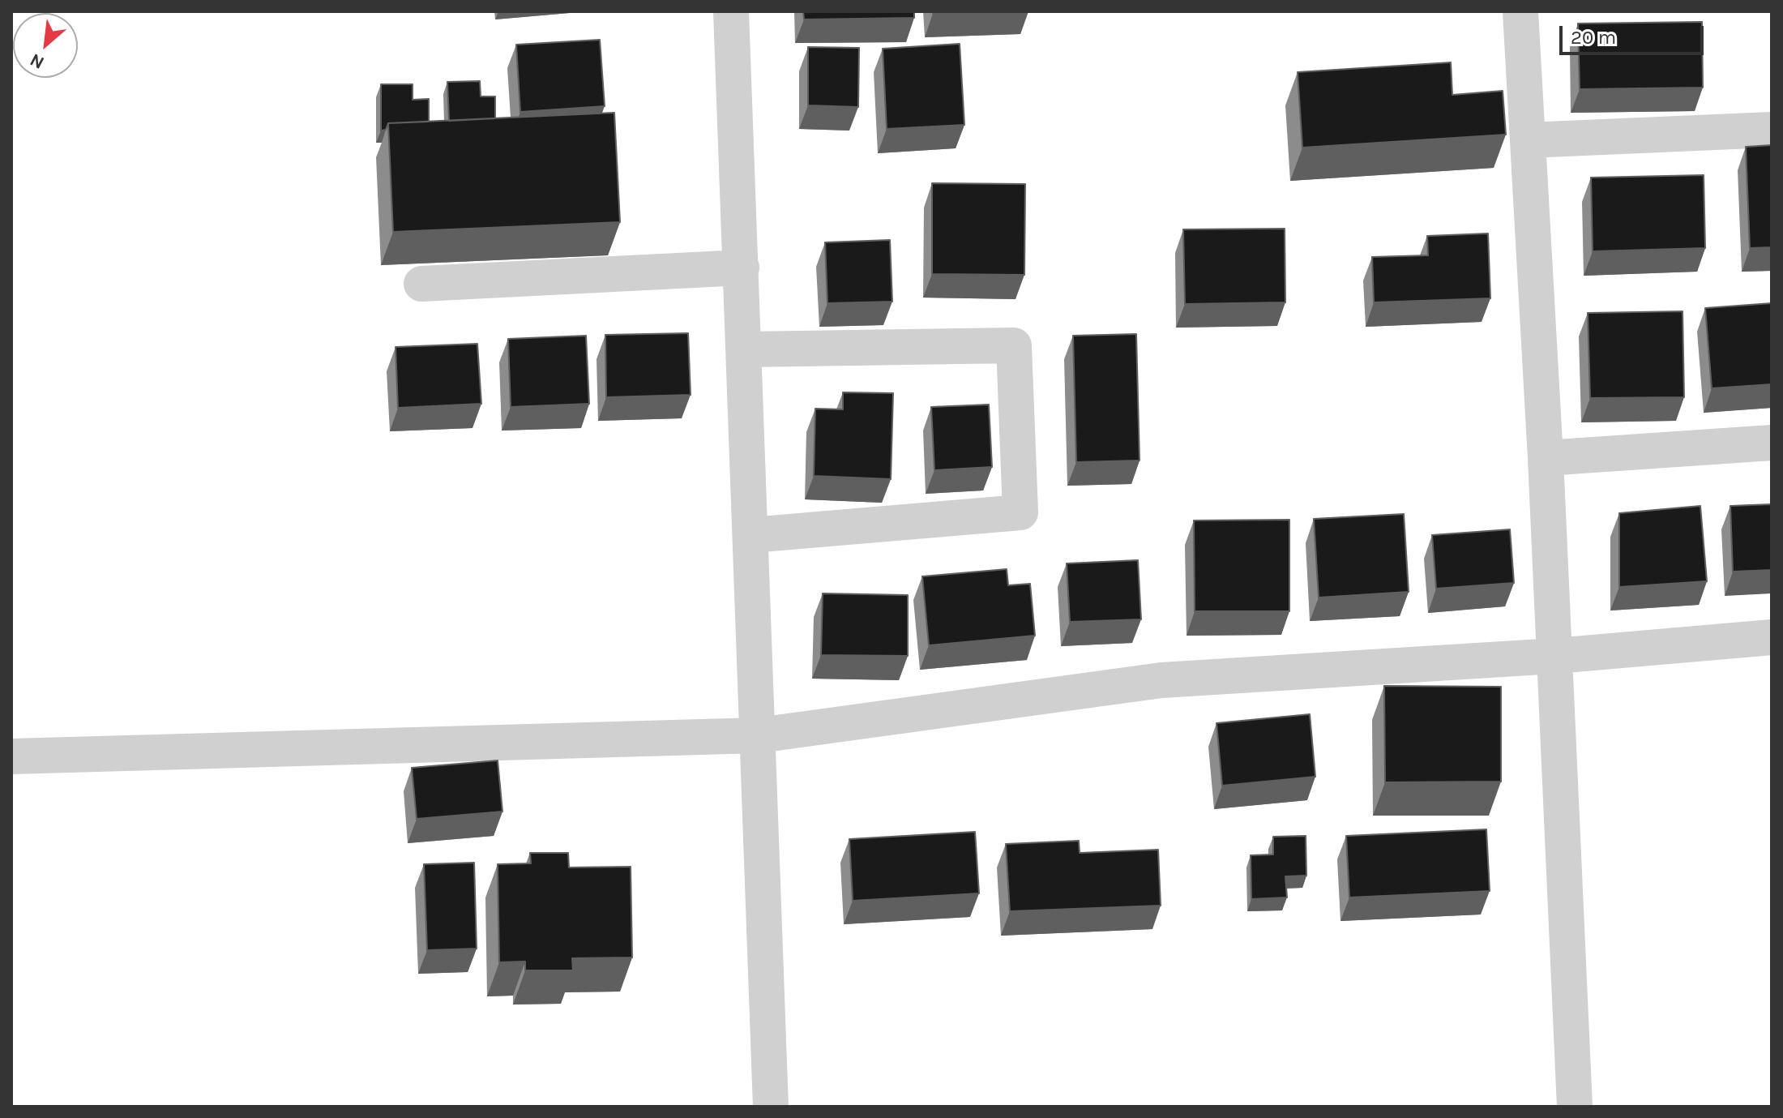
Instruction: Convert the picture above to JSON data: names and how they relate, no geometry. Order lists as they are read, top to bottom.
{
  "scale_bar": "20 m",
  "north": "bottom left"
}
